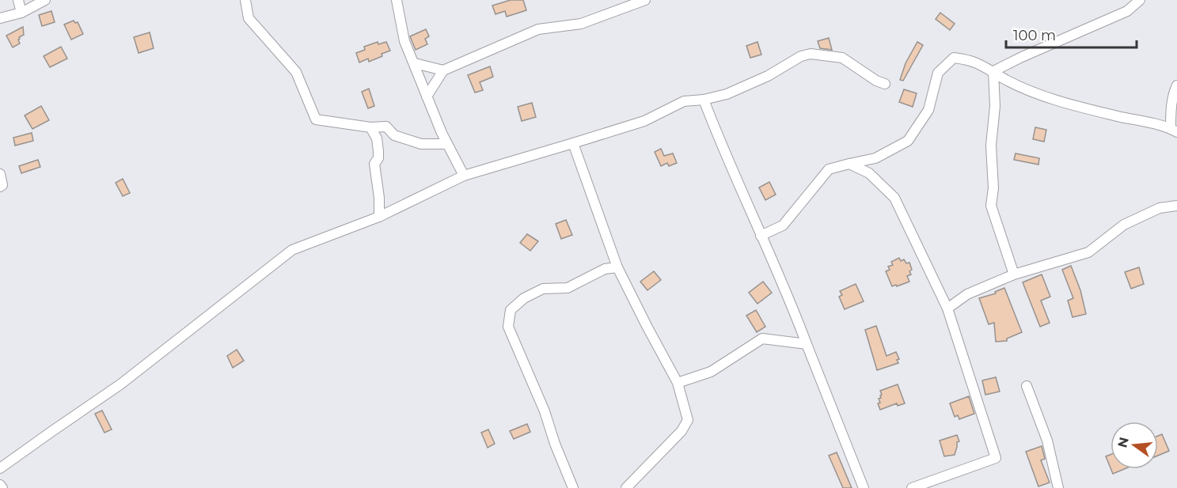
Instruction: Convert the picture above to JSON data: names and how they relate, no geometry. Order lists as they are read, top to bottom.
{
  "scale_bar": "100 m",
  "north": "left"
}
